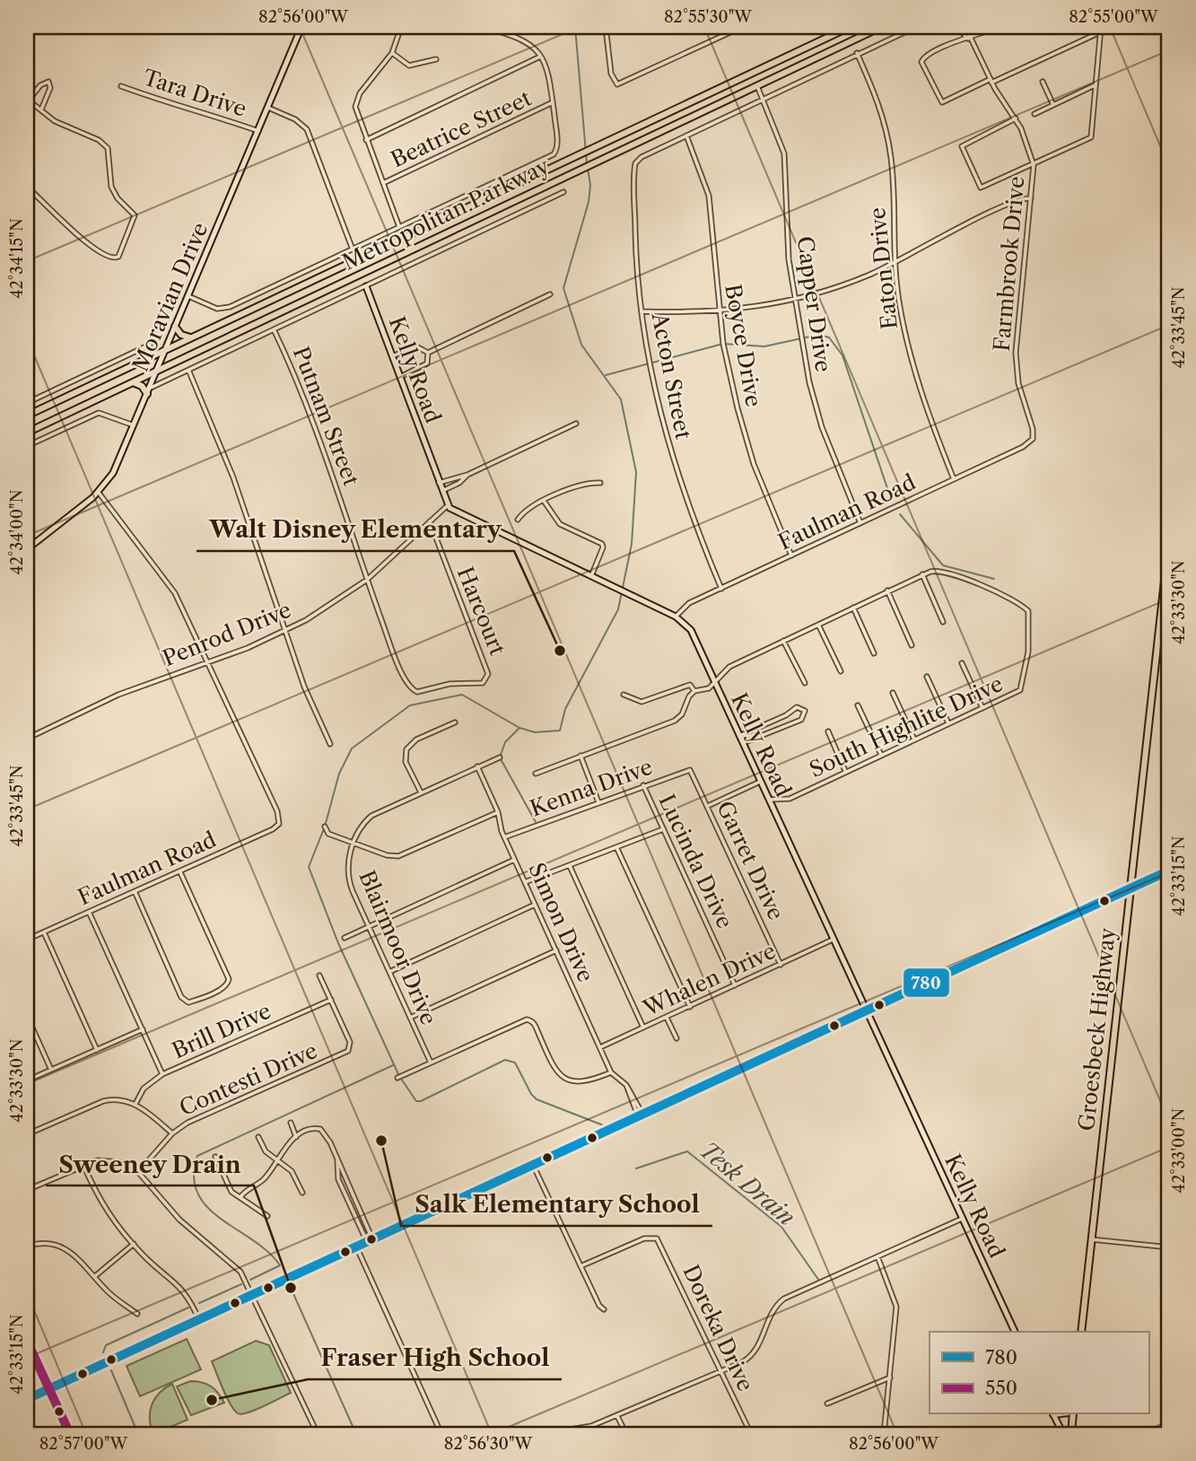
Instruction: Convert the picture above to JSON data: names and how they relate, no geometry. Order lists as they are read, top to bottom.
{
  "streets": {
    "main road": ["Metropolitan Parkway", "Groesbeck Highway"],
    "street": [
      "Tara Drive",
      "Beatrice Street",
      "Farmbrook Drive",
      "Eaton Drive",
      "Moravian Drive",
      "Capper Drive",
      "Boyce Drive",
      "Kelly Road",
      "Acton Street",
      "Putnam Street",
      "Faulman Road",
      "Harcourt",
      "Penrod Drive",
      "South Highlite Drive",
      "Kenna Drive",
      "Garret Drive",
      "Lucinda Drive",
      "Simon Drive",
      "Blairmoor Drive",
      "Whalen Drive",
      "Brill Drive",
      "Contesti Drive",
      "Doreka Drive"
    ]
  },
  "crossings": [
    ["Tara Drive", "Moravian Drive"],
    ["Metropolitan Parkway", "Moravian Drive"],
    ["Metropolitan Parkway", "Capper Drive"],
    ["Farmbrook Drive", "Faulman Road"],
    ["Eaton Drive", "Faulman Road"],
    ["Capper Drive", "Faulman Road"],
    ["Boyce Drive", "Acton Street"],
    ["Boyce Drive", "Faulman Road"],
    ["Kelly Road", "Faulman Road"],
    ["Kelly Road", "Penrod Drive"],
    ["Kelly Road", "South Highlite Drive"],
    ["Kelly Road", "Whalen Drive"],
    ["Acton Street", "Faulman Road"],
    ["Putnam Street", "Harcourt"],
    ["Putnam Street", "Penrod Drive"],
    ["Faulman Road", "Penrod Drive"],
    ["Harcourt", "Penrod Drive"],
    ["Kenna Drive", "Garret Drive"],
    ["Kenna Drive", "Lucinda Drive"],
    ["Kenna Drive", "Simon Drive"],
    ["Garret Drive", "Whalen Drive"],
    ["Lucinda Drive", "Whalen Drive"],
    ["Simon Drive", "Whalen Drive"],
    ["Brill Drive", "Contesti Drive"]
  ],
  "water": ["Tesk Drain"],
  "places": [
    "Walt Disney Elementary",
    "Salk Elementary School",
    "Sweeney Drain",
    "Fraser High School"
  ],
  "lines": ["transit line 780", "transit line 550"],
  "legend": ["780", "550"],
  "coordinates": [
    "82°56'00\"W",
    "82°55'30\"W",
    "82°55'00\"W",
    "42°34'15\"N",
    "42°33'45\"N",
    "42°34'00\"N",
    "42°33'30\"N",
    "42°33'15\"N",
    "42°33'00\"N",
    "82°57'00\"W",
    "82°56'30\"W"
  ]
}
